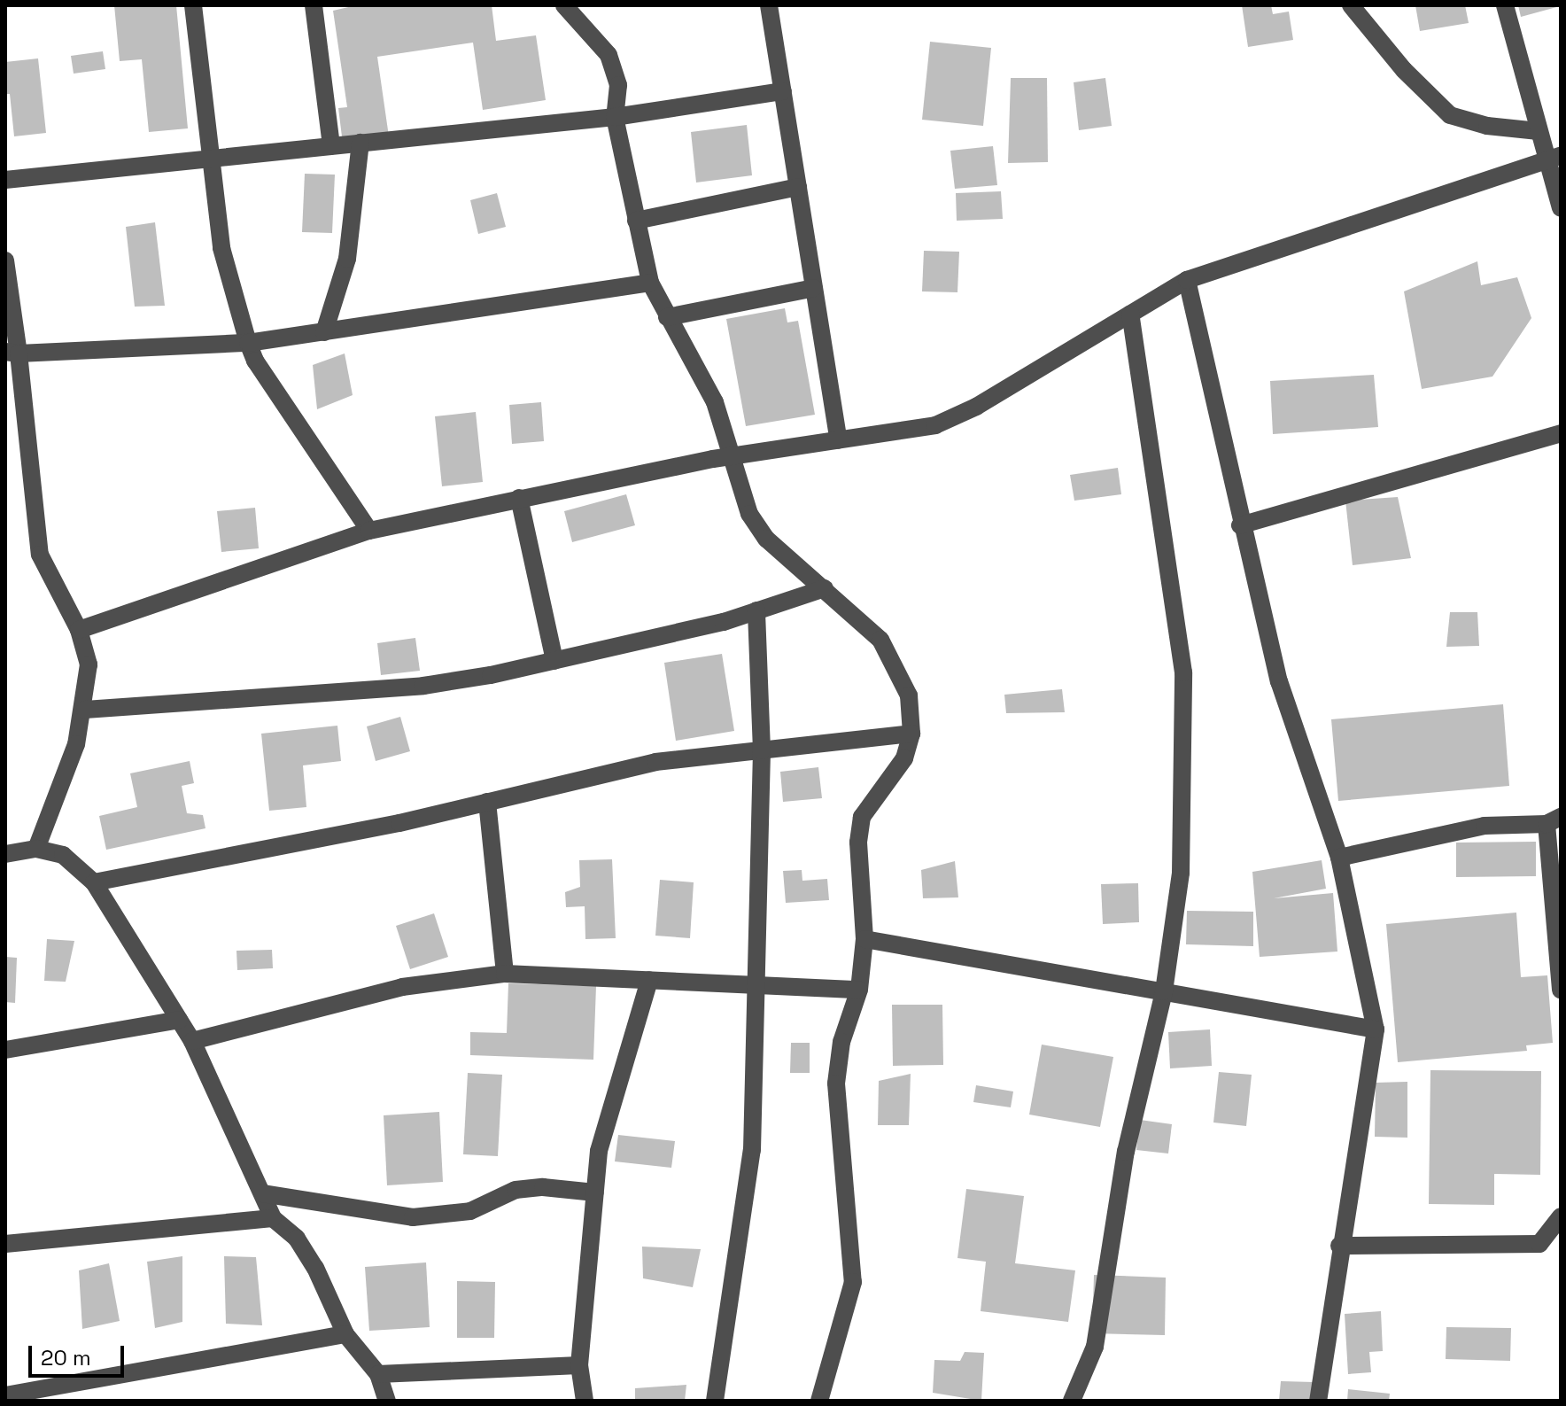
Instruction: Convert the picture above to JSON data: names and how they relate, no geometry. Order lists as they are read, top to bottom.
{
  "scale_bar": "20 m"
}
